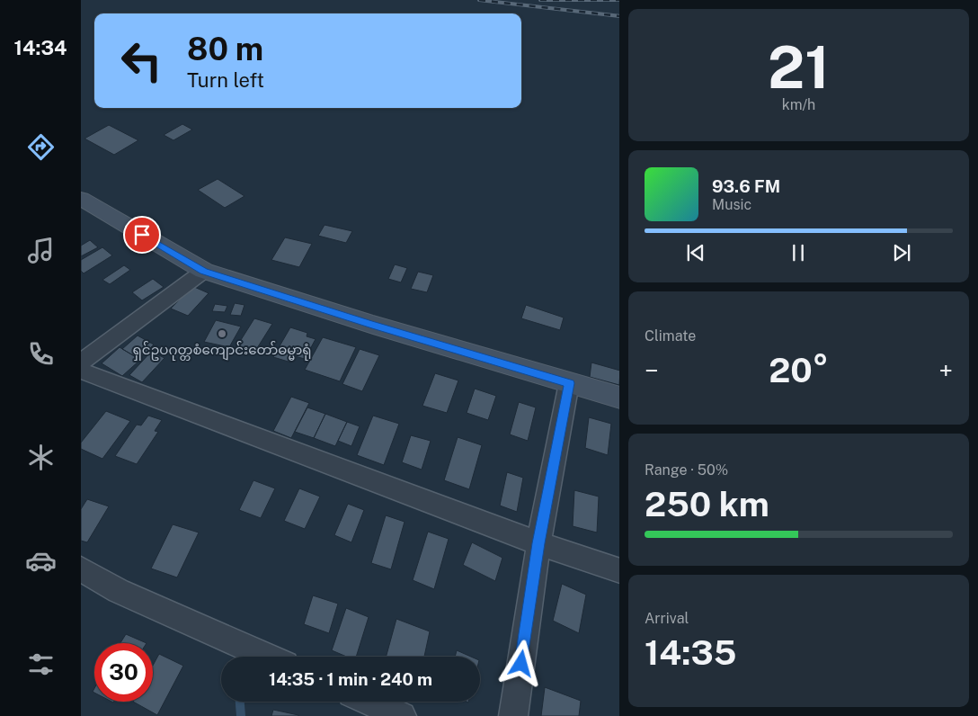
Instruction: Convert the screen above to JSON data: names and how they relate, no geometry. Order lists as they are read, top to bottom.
{
  "places": ["ရှင်ဥပဂုတ္တစံကျောင်းတော်ဓမ္မာရုံ"],
  "page": {
    "tabs": "14:34",
    "tile": [
      ["21", "km/h"],
      "Climate",
      ["Range · 50%", "250 km"],
      ["Arrival", "14:35"]
    ],
    "turn": ["80 m", "Turn left"],
    "song": ["93.6 FM", "Music"],
    "heat": ["−", "20°", "+"],
    "limit": "30",
    "trip": "14:35 · 1 min · 240 m"
  }
}
